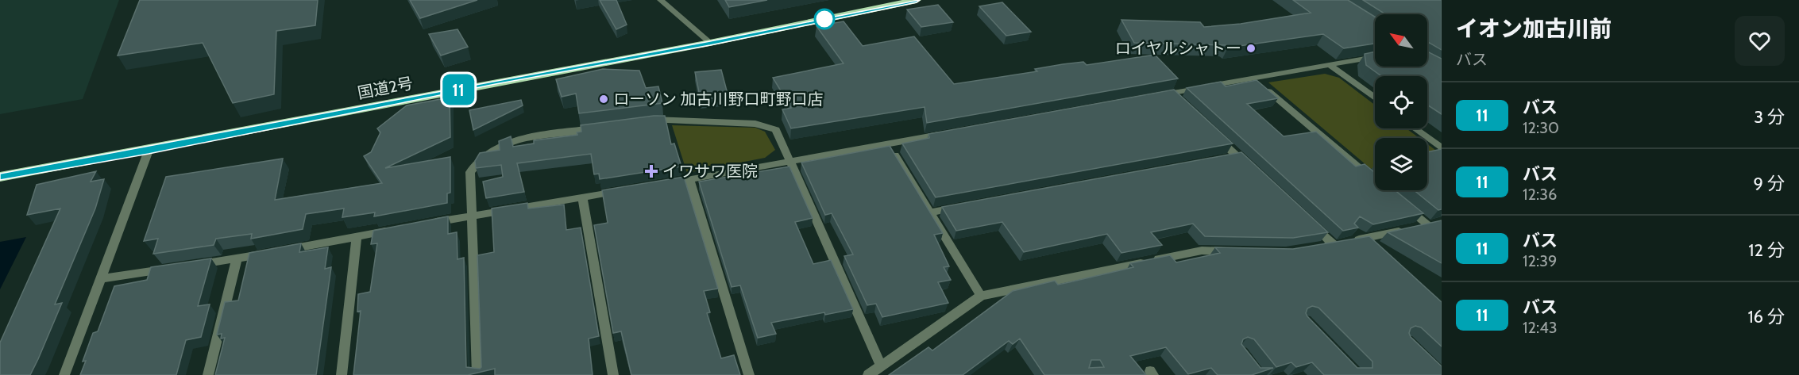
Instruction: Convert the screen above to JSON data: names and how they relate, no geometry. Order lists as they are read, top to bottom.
{
  "streets": {
    "highway": ["国道2号"]
  },
  "places": {
    "other": ["ロイヤルシャトー", "ローソン 加古川野口町野口店"],
    "health": ["イワサワ医院"]
  },
  "lines": ["bus line 11"],
  "north": "top left",
  "page": {
    "on_map": "11",
    "heading": ["イオン加古川前", "バス"],
    "list": [
      {
        "mark": "11",
        "name": "バス",
        "note": "12:30",
        "value": "3 分"
      },
      {
        "mark": "11",
        "name": "バス",
        "note": "12:36",
        "value": "9 分"
      },
      {
        "mark": "11",
        "name": "バス",
        "note": "12:39",
        "value": "12 分"
      },
      {
        "mark": "11",
        "name": "バス",
        "note": "12:43",
        "value": "16 分"
      }
    ]
  }
}
